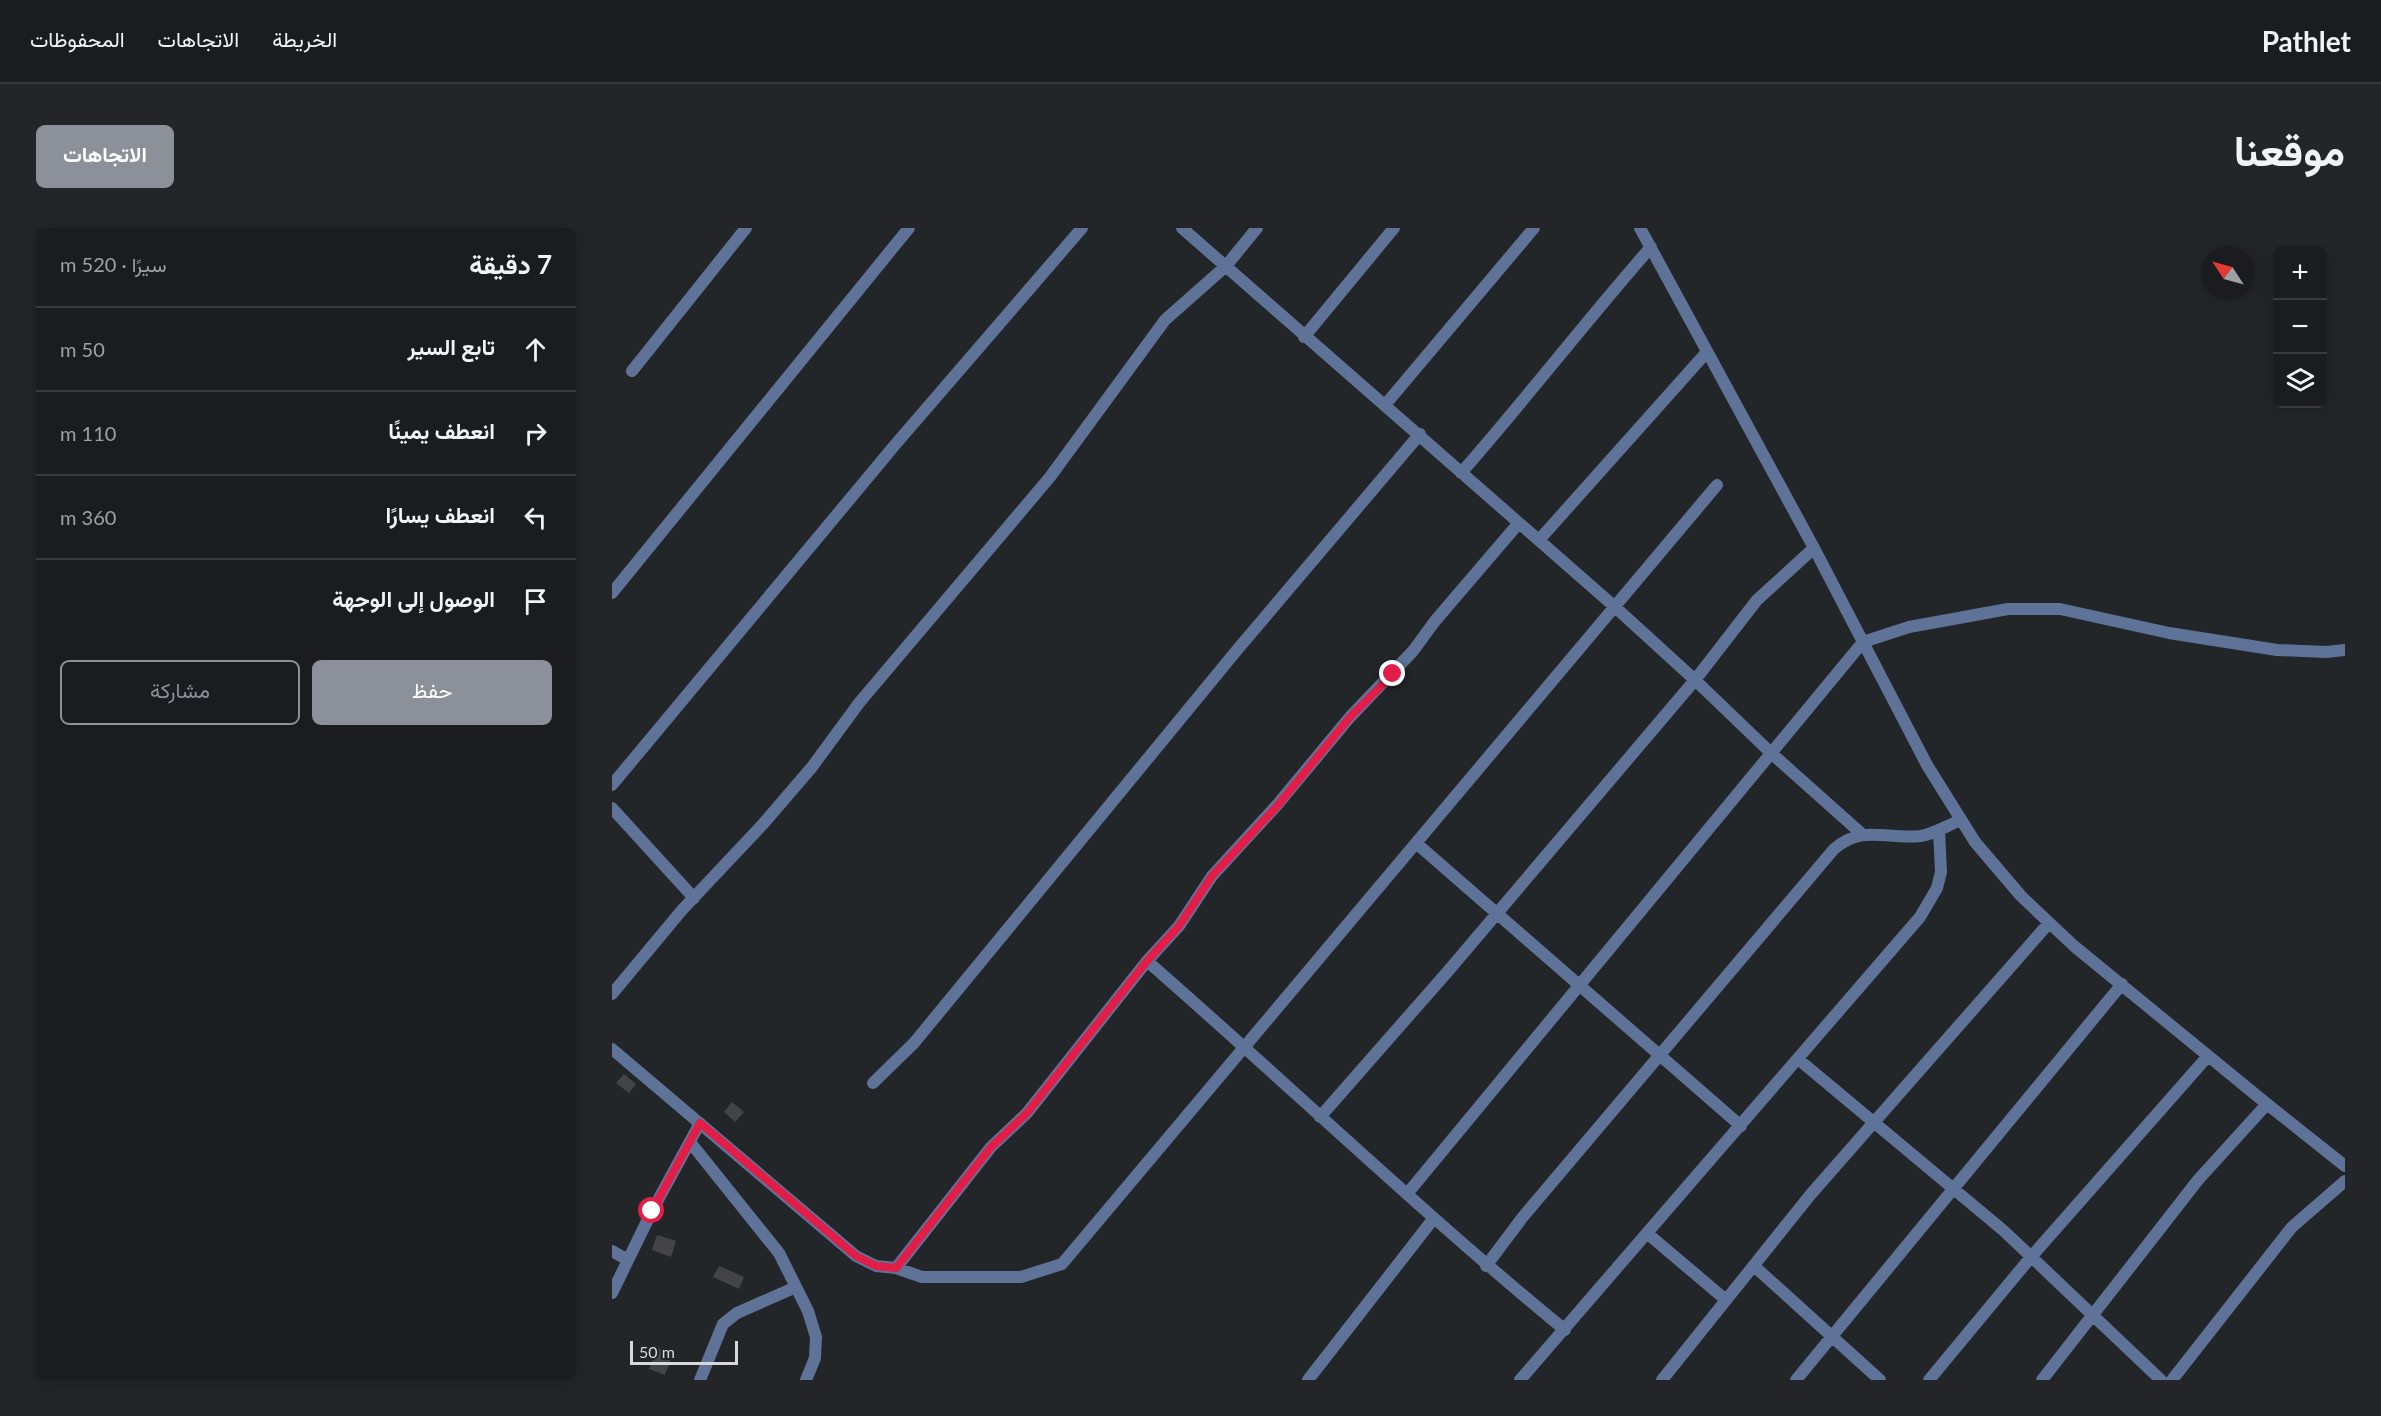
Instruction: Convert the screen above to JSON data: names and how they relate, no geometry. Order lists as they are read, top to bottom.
{
  "scale_bar": "50 m",
  "north": "top left",
  "page": {
    "header": "Pathlet",
    "nav": ["الخريطة", "الاتجاهات", "المحفوظات"],
    "title": "موقعنا",
    "buttons": [
      "الاتجاهات",
      ["حفظ", "مشاركة"]
    ],
    "heading": ["7 دقيقة", "سيرًا · 520 m"],
    "map_buttons": ["+", "−"],
    "list": [
      ["تابع السير", "50 m"],
      ["انعطف يمينًا", "110 m"],
      ["انعطف يسارًا", "360 m"],
      "الوصول إلى الوجهة"
    ],
    "scale": "50 m"
  }
}
